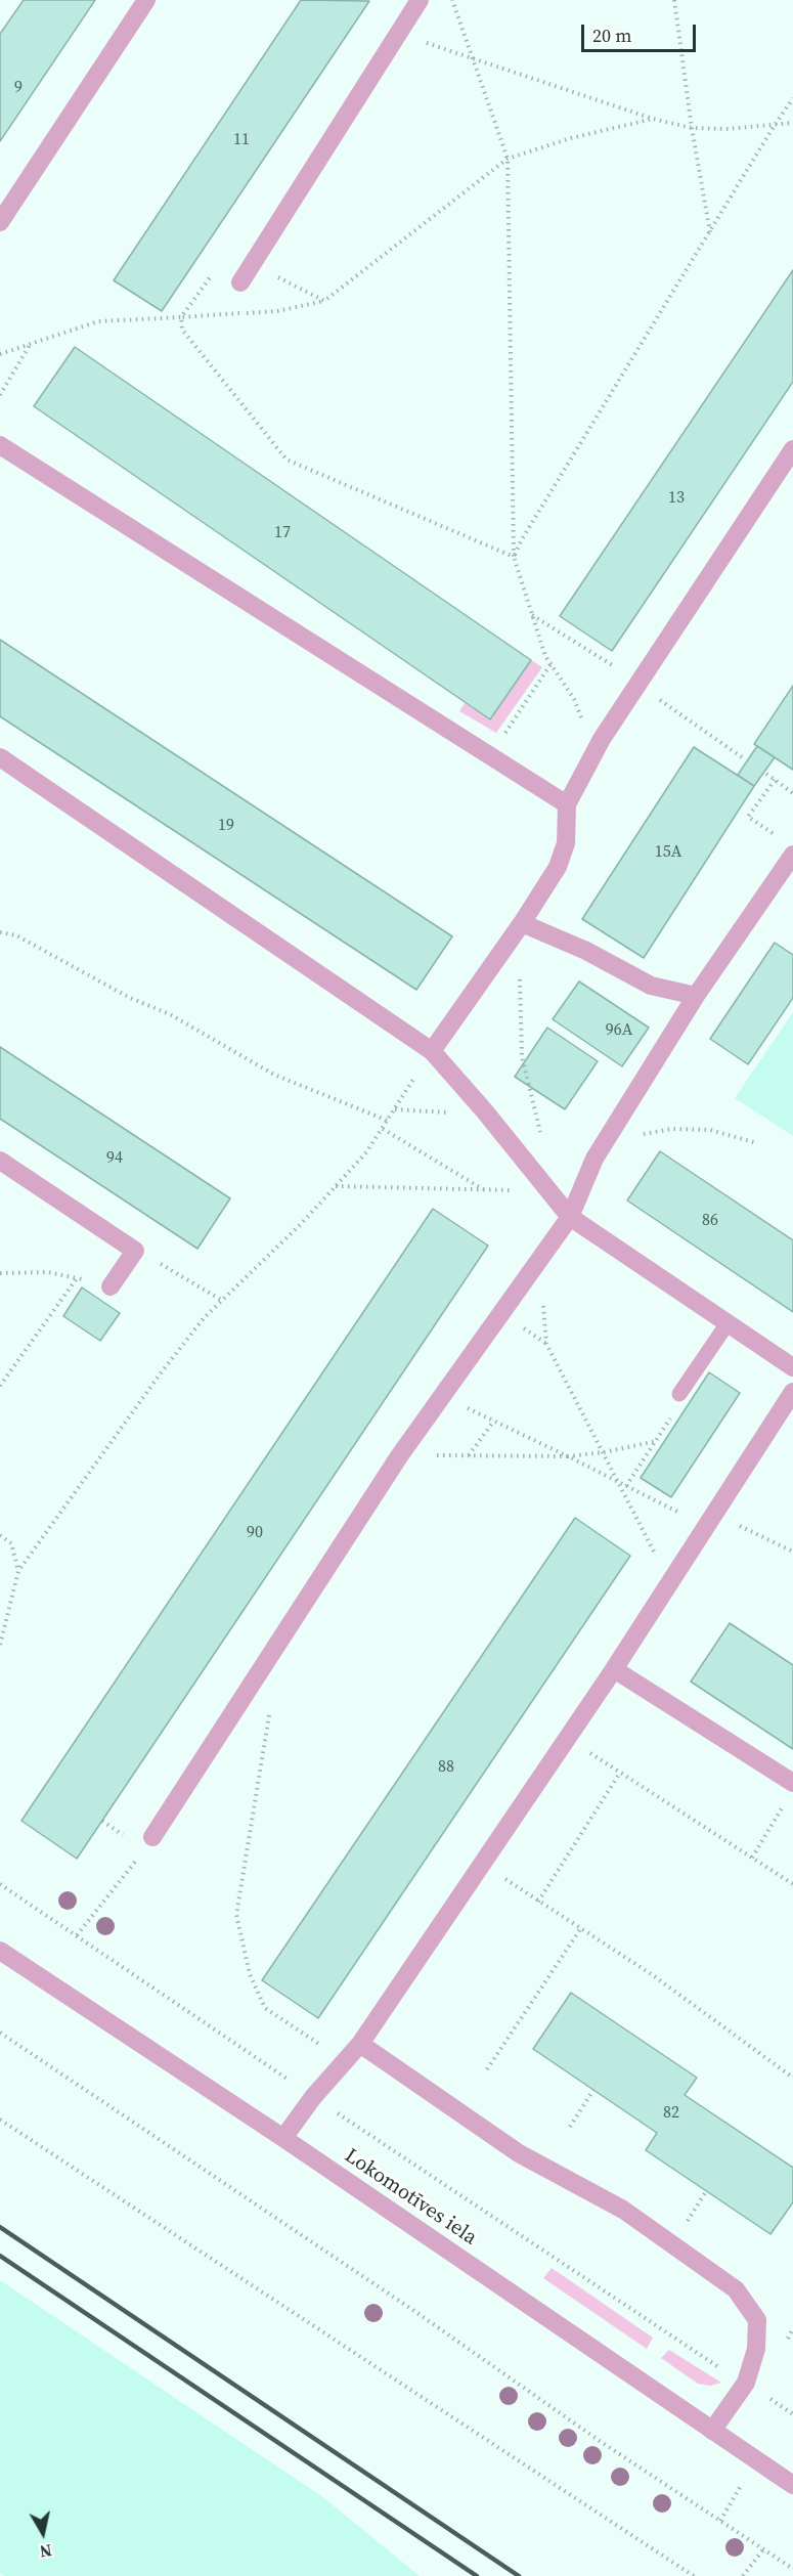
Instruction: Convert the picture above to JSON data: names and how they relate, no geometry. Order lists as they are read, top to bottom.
{
  "streets": {
    "street": ["Lokomotīves iela"]
  },
  "house_numbers": [
    "9",
    "11",
    "13",
    "17",
    "19",
    "15A",
    "96A",
    "94",
    "86",
    "90",
    "88",
    "82"
  ],
  "scale_bar": "20 m",
  "north": "bottom"
}
